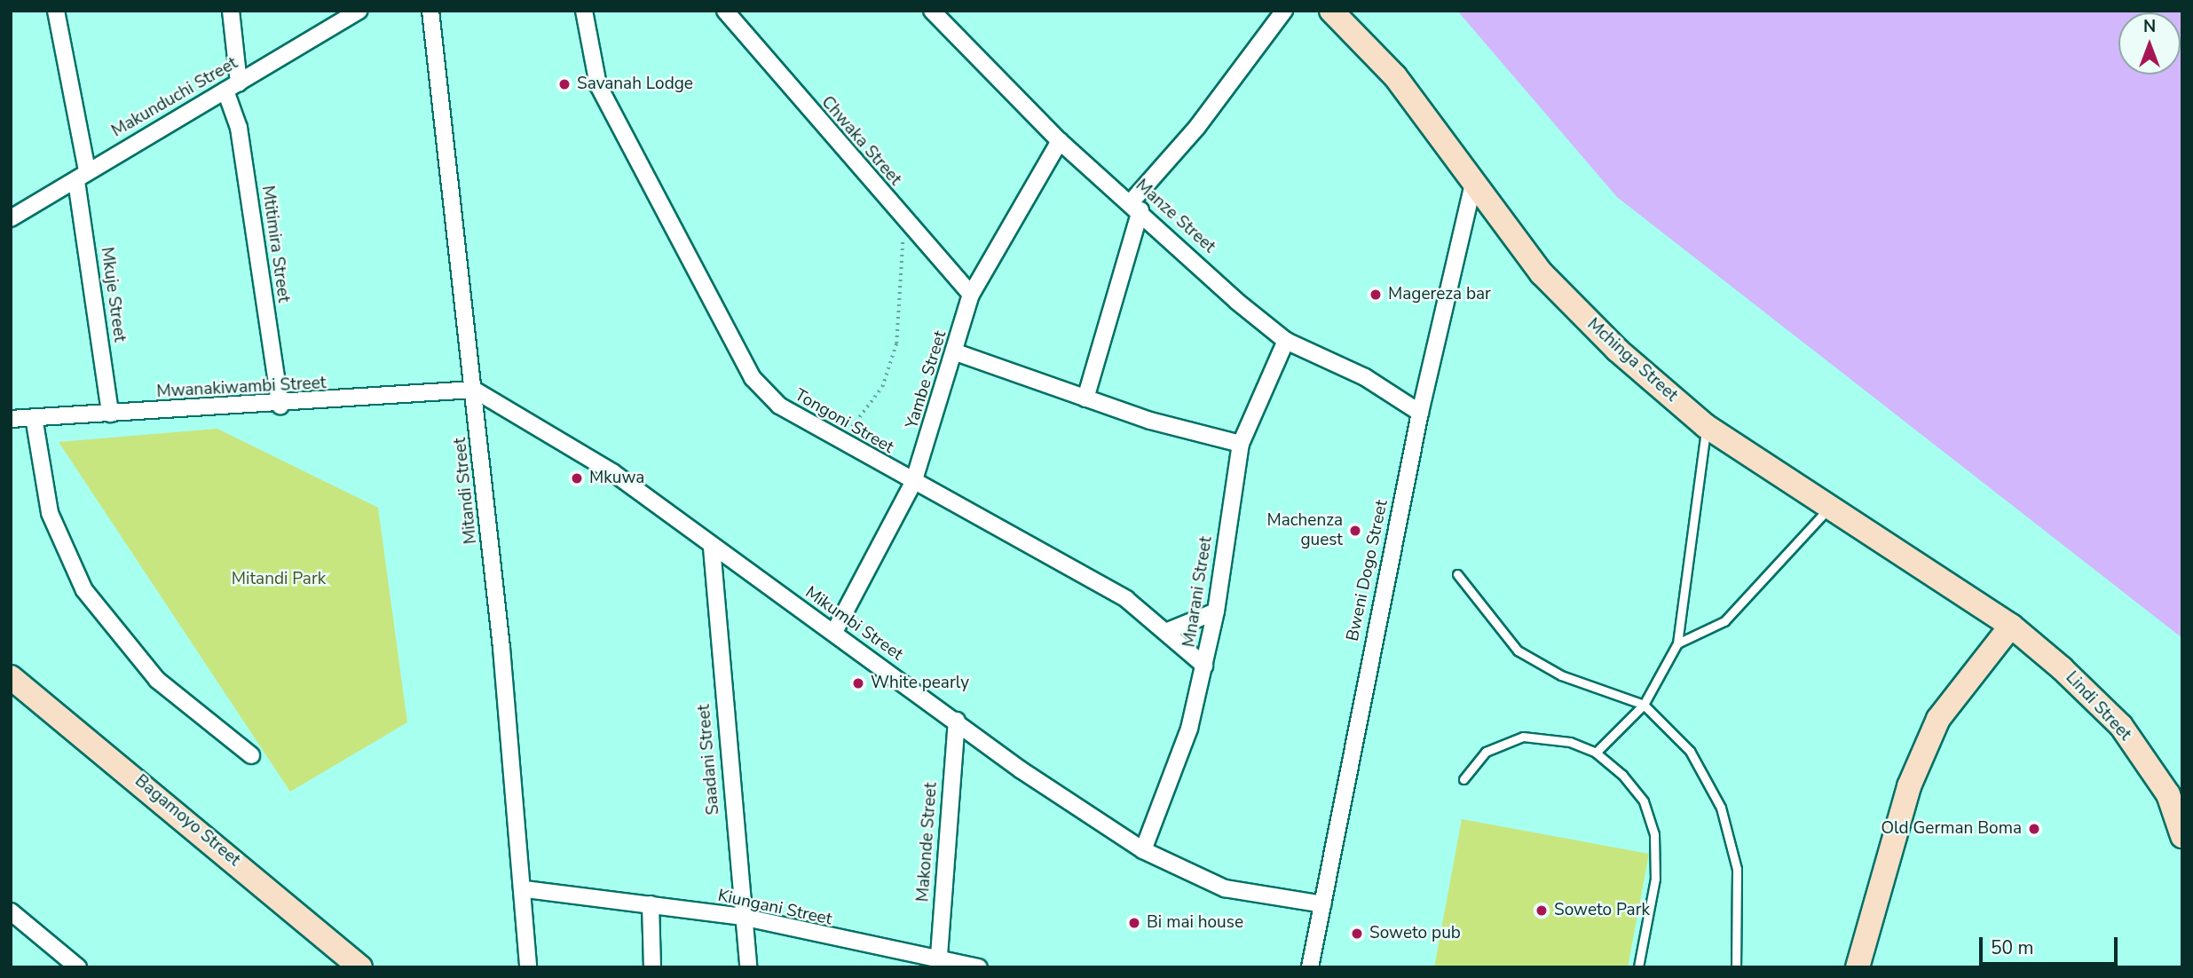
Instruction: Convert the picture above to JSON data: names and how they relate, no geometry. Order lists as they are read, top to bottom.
{
  "streets": {
    "main road": ["Mchinga Street", "Lindi Street", "Bagamoyo Street"],
    "street": [
      "Makunduchi Street",
      "Chwaka Street",
      "Manze Street",
      "Mtitimira Street",
      "Mkuje Street",
      "Yambe Street",
      "Mwanakiwambi Street",
      "Tongoni Street",
      "Mitandi Street",
      "Bweni Dogo Street",
      "Mnarani Street",
      "Mikumbi Street",
      "Saadani Street",
      "Makonde Street",
      "Kiungani Street"
    ]
  },
  "crossings": [
    ["Makunduchi Street", "Mtitimira Street"],
    ["Makunduchi Street", "Mkuje Street"],
    ["Chwaka Street", "Yambe Street"],
    ["Manze Street", "Yambe Street"],
    ["Manze Street", "Bweni Dogo Street"],
    ["Manze Street", "Mnarani Street"],
    ["Mtitimira Street", "Mwanakiwambi Street"],
    ["Mkuje Street", "Mwanakiwambi Street"],
    ["Mchinga Street", "Bweni Dogo Street"],
    ["Mchinga Street", "Lindi Street"],
    ["Yambe Street", "Tongoni Street"],
    ["Yambe Street", "Mikumbi Street"],
    ["Mwanakiwambi Street", "Mitandi Street"],
    ["Mwanakiwambi Street", "Mikumbi Street"],
    ["Tongoni Street", "Mnarani Street"],
    ["Mitandi Street", "Mikumbi Street"],
    ["Mitandi Street", "Kiungani Street"],
    ["Bweni Dogo Street", "Mikumbi Street"],
    ["Mnarani Street", "Mikumbi Street"],
    ["Mikumbi Street", "Saadani Street"],
    ["Mikumbi Street", "Makonde Street"],
    ["Saadani Street", "Kiungani Street"],
    ["Makonde Street", "Kiungani Street"]
  ],
  "parks": ["Mitandi Park"],
  "places": [
    "Savanah Lodge",
    "Magereza bar",
    "Mkuwa",
    "Machenza guest",
    "White pearly",
    "Old German Boma",
    "Soweto Park",
    "Bi mai house",
    "Soweto pub"
  ],
  "scale_bar": "50 m",
  "north": "top"
}
